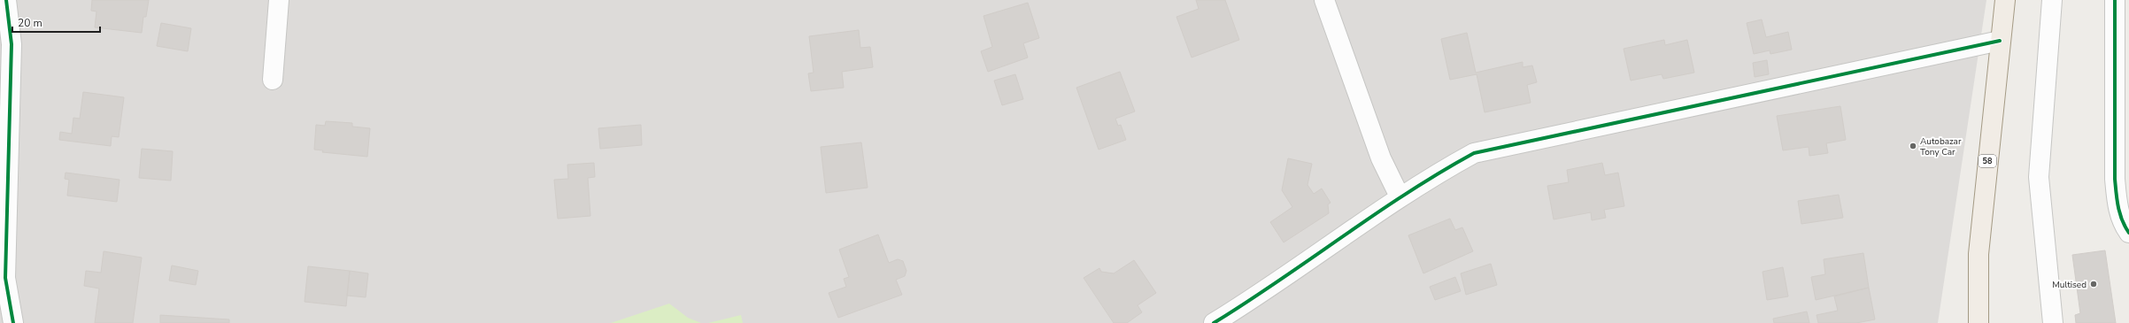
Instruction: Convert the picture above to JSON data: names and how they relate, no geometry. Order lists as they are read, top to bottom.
{
  "streets": {
    "main road": ["58"]
  },
  "places": ["Autobazar Tony Car", "Multised"],
  "scale_bar": "20 m"
}
